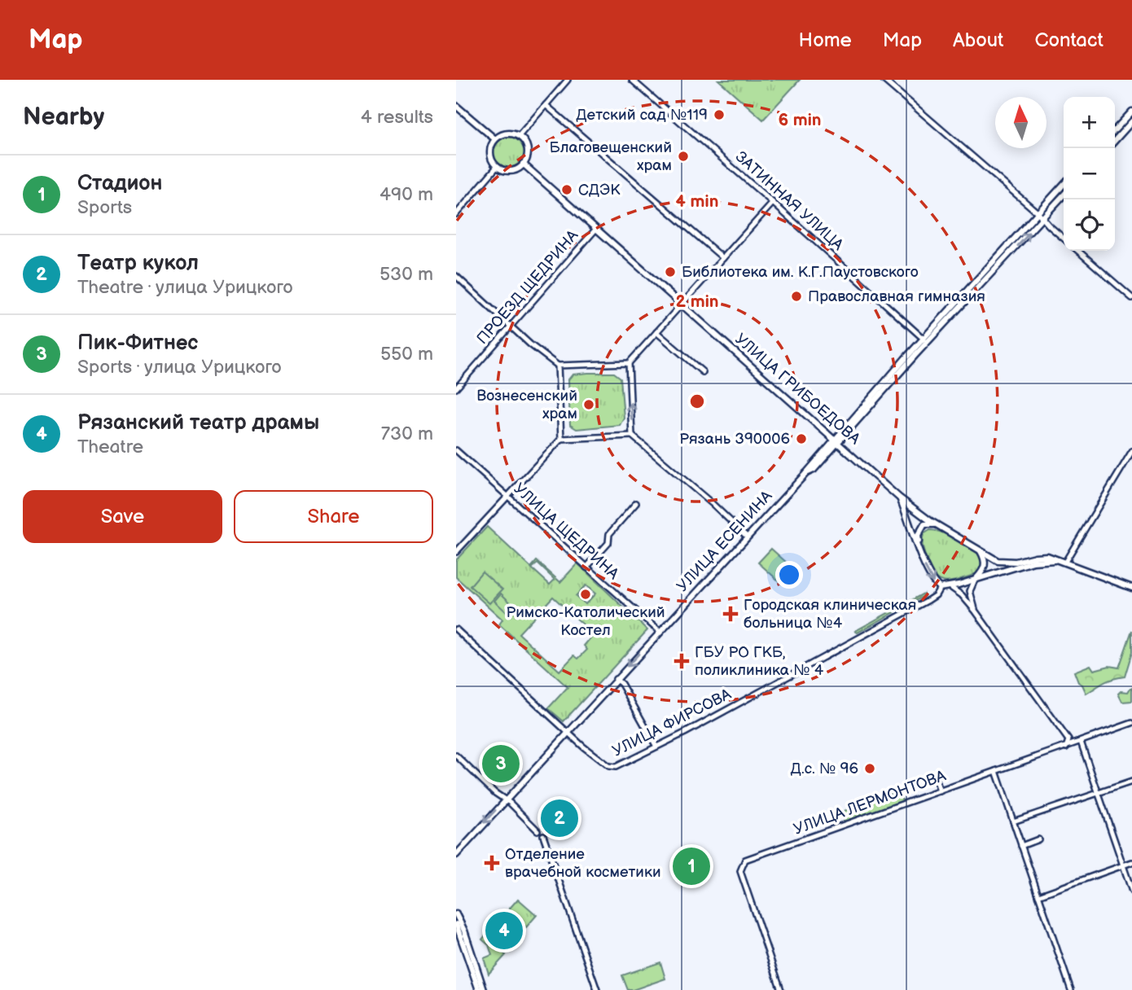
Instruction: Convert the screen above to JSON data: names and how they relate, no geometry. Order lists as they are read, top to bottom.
{
  "streets": {
    "main road": ["УЛИЦА ГРИБОЕДОВА", "УЛИЦА ЕСЕНИНА"],
    "street": [
      "ЗАТИННАЯ УЛИЦА",
      "ПРОЕЗД ЩЕДРИНА",
      "УЛИЦА ЩЕДРИНА",
      "УЛИЦА ФИРСОВА",
      "УЛИЦА ЛЕРМОНТОВА"
    ]
  },
  "crossings": [
    ["ЗАТИННАЯ УЛИЦА", "УЛИЦА ЕСЕНИНА"],
    ["ПРОЕЗД ЩЕДРИНА", "УЛИЦА ГРИБОЕДОВА"],
    ["УЛИЦА ГРИБОЕДОВА", "УЛИЦА ЕСЕНИНА"],
    ["УЛИЦА ГРИБОЕДОВА", "УЛИЦА ФИРСОВА"],
    ["УЛИЦА ЩЕДРИНА", "УЛИЦА ЕСЕНИНА"],
    ["УЛИЦА ЕСЕНИНА", "УЛИЦА ФИРСОВА"]
  ],
  "places": {
    "other": [
      "Детский сад №119",
      "Благовещенский храм",
      "СДЭК",
      "Библиотека им. К.Г.Паустовского",
      "Православная гимназия",
      "Вознесенский храм",
      "Рязань 390006",
      "Римско-Католический Костел",
      "Д.с. № 96"
    ],
    "health": ["Городская клиническая больница №4", "ГБУ РО ГКБ, поликлиника № 4", "Отделение врачебной косметики"]
  },
  "north": "top",
  "page": {
    "header": "Map",
    "nav": [
      "Home",
      "Map",
      "About",
      "Contact"
    ],
    "heading": ["Nearby", "4 results"],
    "map_buttons": ["+", "−"],
    "list": [
      {
        "mark": "1",
        "name": "Стадион",
        "note": "Sports",
        "value": "490 m"
      },
      {
        "mark": "2",
        "name": "Театр кукол",
        "note": "Theatre · улица Урицкого",
        "value": "530 m"
      },
      {
        "mark": "3",
        "name": "Пик-Фитнес",
        "note": "Sports · улица Урицкого",
        "value": "550 m"
      },
      {
        "mark": "4",
        "name": "Рязанский театр драмы",
        "note": "Theatre",
        "value": "730 m"
      }
    ],
    "buttons": ["Save", "Share"],
    "pins": [
      "3",
      "2",
      "1",
      "4"
    ]
  },
  "rings": ["6 min", "4 min", "2 min"]
}
